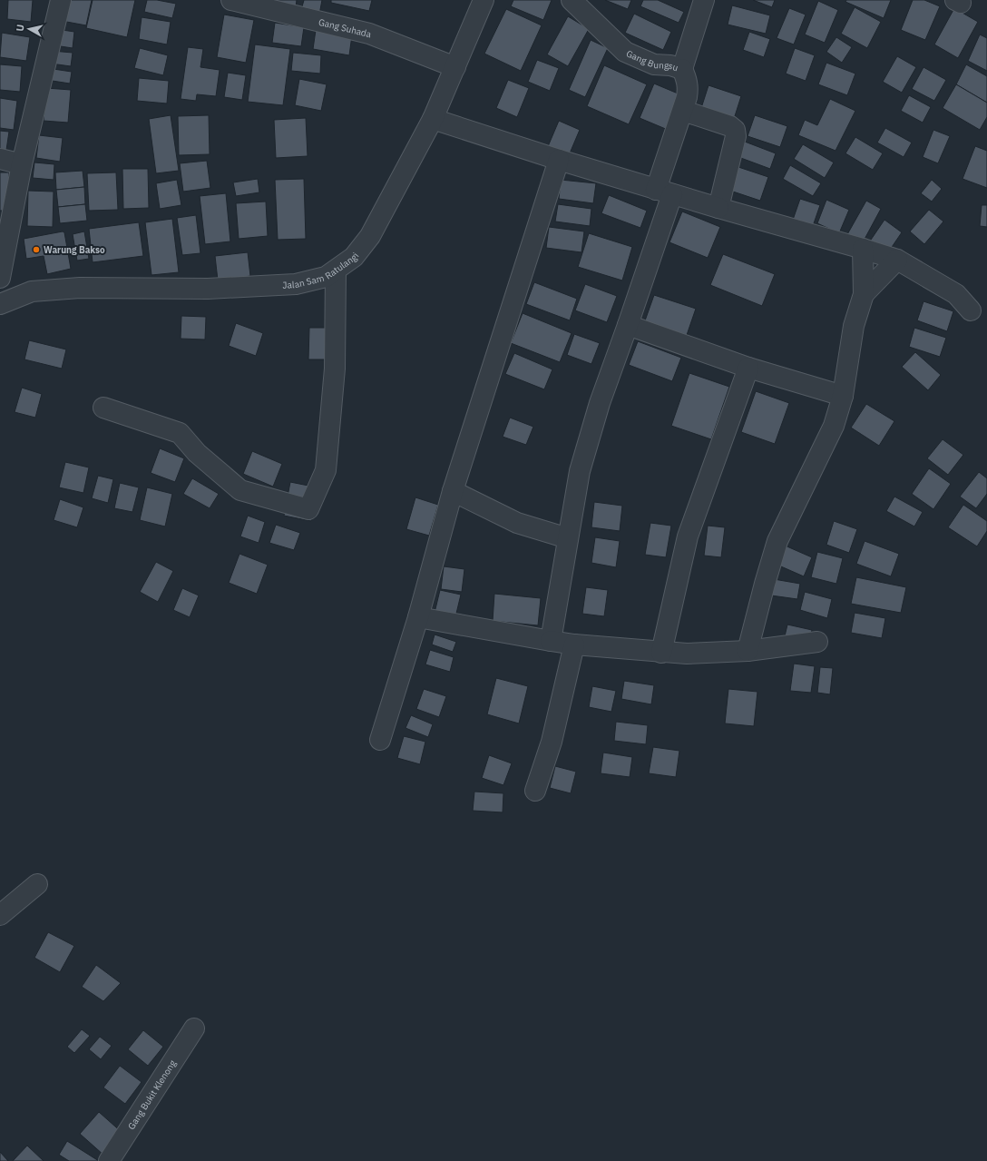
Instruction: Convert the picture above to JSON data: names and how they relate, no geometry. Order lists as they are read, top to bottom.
{
  "streets": {
    "street": [
      "Gang Suhada",
      "Gang Bungsu",
      "Jalan Sam Ratulangi",
      "Gang Bukit Klenong"
    ]
  },
  "crossings": [
    ["Gang Suhada", "Jalan Sam Ratulangi"]
  ],
  "places": ["Warung Bakso"],
  "north": "left"
}
